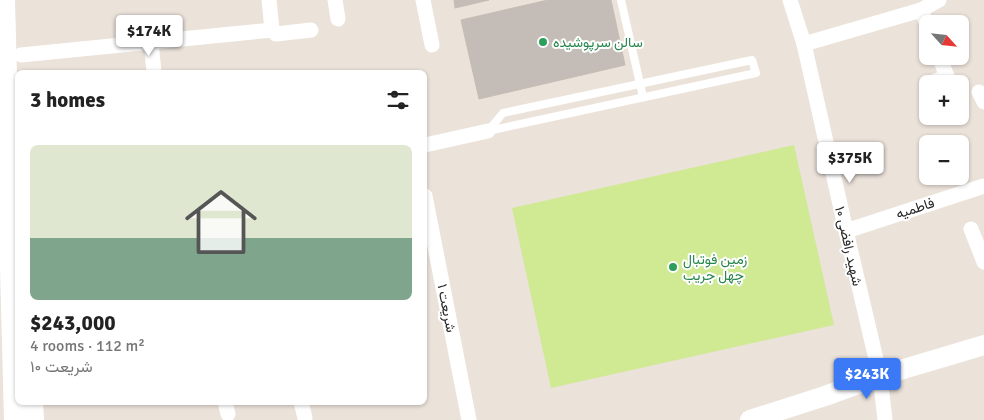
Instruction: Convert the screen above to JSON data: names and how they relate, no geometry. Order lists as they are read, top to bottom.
{
  "streets": {
    "street": ["فاطمیه", "شهید رافضی ۱۰", "شریعت ۱"]
  },
  "crossings": [
    ["فاطمیه", "شهید رافضی ۱۰"]
  ],
  "places": ["سالن سرپوشیده", "زمین فوتبال چهل جریب"],
  "north": "bottom right",
  "page": {
    "map_buttons": ["+", "−"],
    "price": ["$174K", "$375K", "$243K"],
    "heading": "3 homes",
    "list": [
      {
        "name": "$243,000",
        "note": "4 rooms · 112 m² · شریعت ۱۰"
      }
    ]
  }
}
